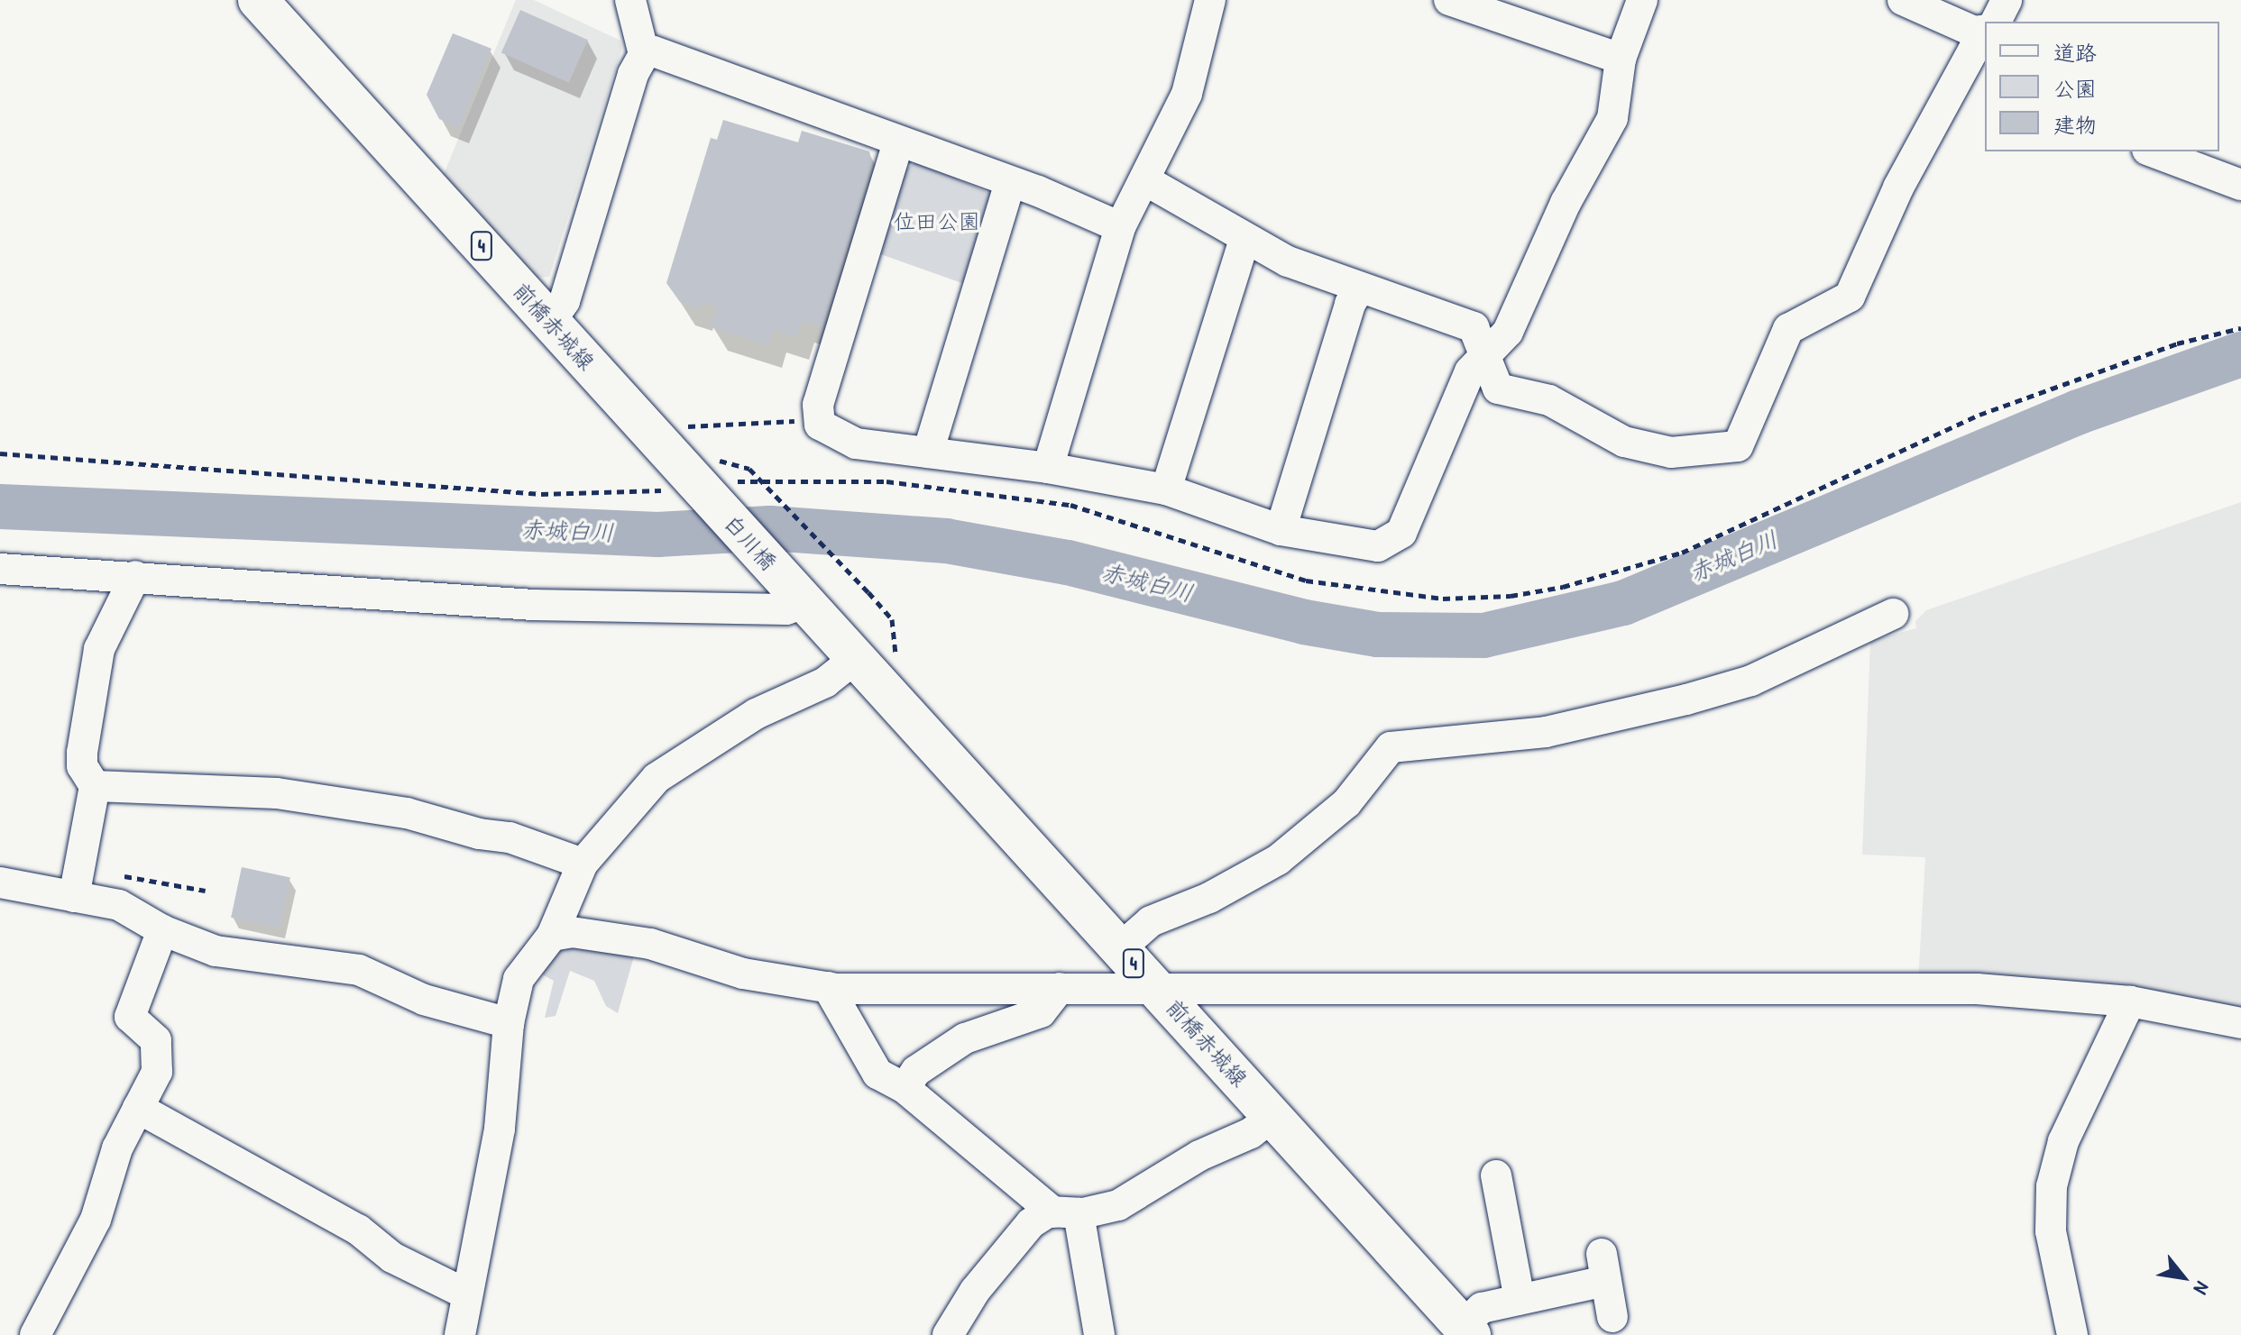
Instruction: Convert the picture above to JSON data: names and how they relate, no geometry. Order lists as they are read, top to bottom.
{
  "streets": {
    "main road": ["4", "前橋赤城線", "白川橋"]
  },
  "crossings": [
    ["前橋赤城線", "白川橋"]
  ],
  "water": ["赤城白川"],
  "parks": ["位田公園"],
  "legend": ["道路", "公園", "建物"],
  "north": "bottom right"
}
